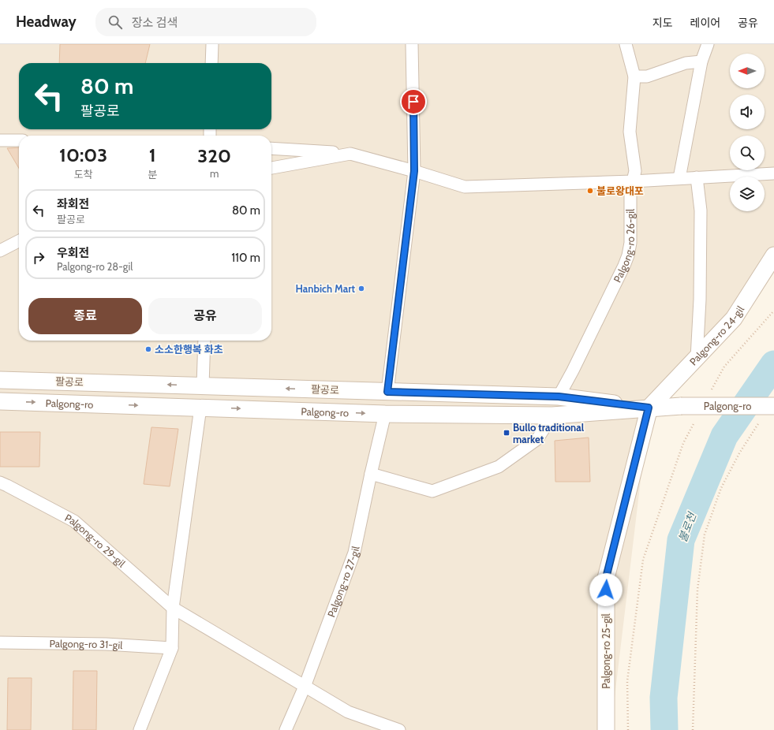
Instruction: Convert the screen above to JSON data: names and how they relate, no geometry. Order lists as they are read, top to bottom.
{
  "streets": {
    "main road": [
      "Palgong-ro 24-gil",
      "팔공로",
      "Palgong-ro",
      "Palgong-ro 25-gil"
    ],
    "street": [
      "Palgong-ro 26-gil",
      "Palgong-ro 29-gil",
      "Palgong-ro 27-gil",
      "Palgong-ro 31-gil"
    ]
  },
  "crossings": [
    ["Palgong-ro 26-gil", "팔공로"],
    ["Palgong-ro 24-gil", "팔공로"],
    ["Palgong-ro 24-gil", "Palgong-ro"],
    ["Palgong-ro 24-gil", "Palgong-ro 25-gil"],
    ["팔공로", "Palgong-ro"],
    ["팔공로", "Palgong-ro 25-gil"],
    ["Palgong-ro", "Palgong-ro 27-gil"],
    ["Palgong-ro", "Palgong-ro 25-gil"],
    ["Palgong-ro 29-gil", "Palgong-ro 27-gil"]
  ],
  "one_way": ["팔공로", "Palgong-ro"],
  "water": ["불로천"],
  "places": {
    "other": ["불로왕대포", "Hanbich Mart", "소소한행복 화초"],
    "transit": ["Bullo traditional market"]
  },
  "north": "left",
  "page": {
    "header": "Headway",
    "search": "장소 검색",
    "nav": ["지도", "레이어", "공유"],
    "turn": ["80 m", "팔공로"],
    "eta": [
      "10:03",
      "도착",
      "1",
      "분",
      "320",
      "m"
    ],
    "list": [
      {
        "name": "좌회전",
        "note": "팔공로",
        "value": "80 m"
      },
      {
        "name": "우회전",
        "note": "Palgong-ro 28-gil",
        "value": "110 m"
      }
    ],
    "buttons": ["종료", "공유"]
  }
}
